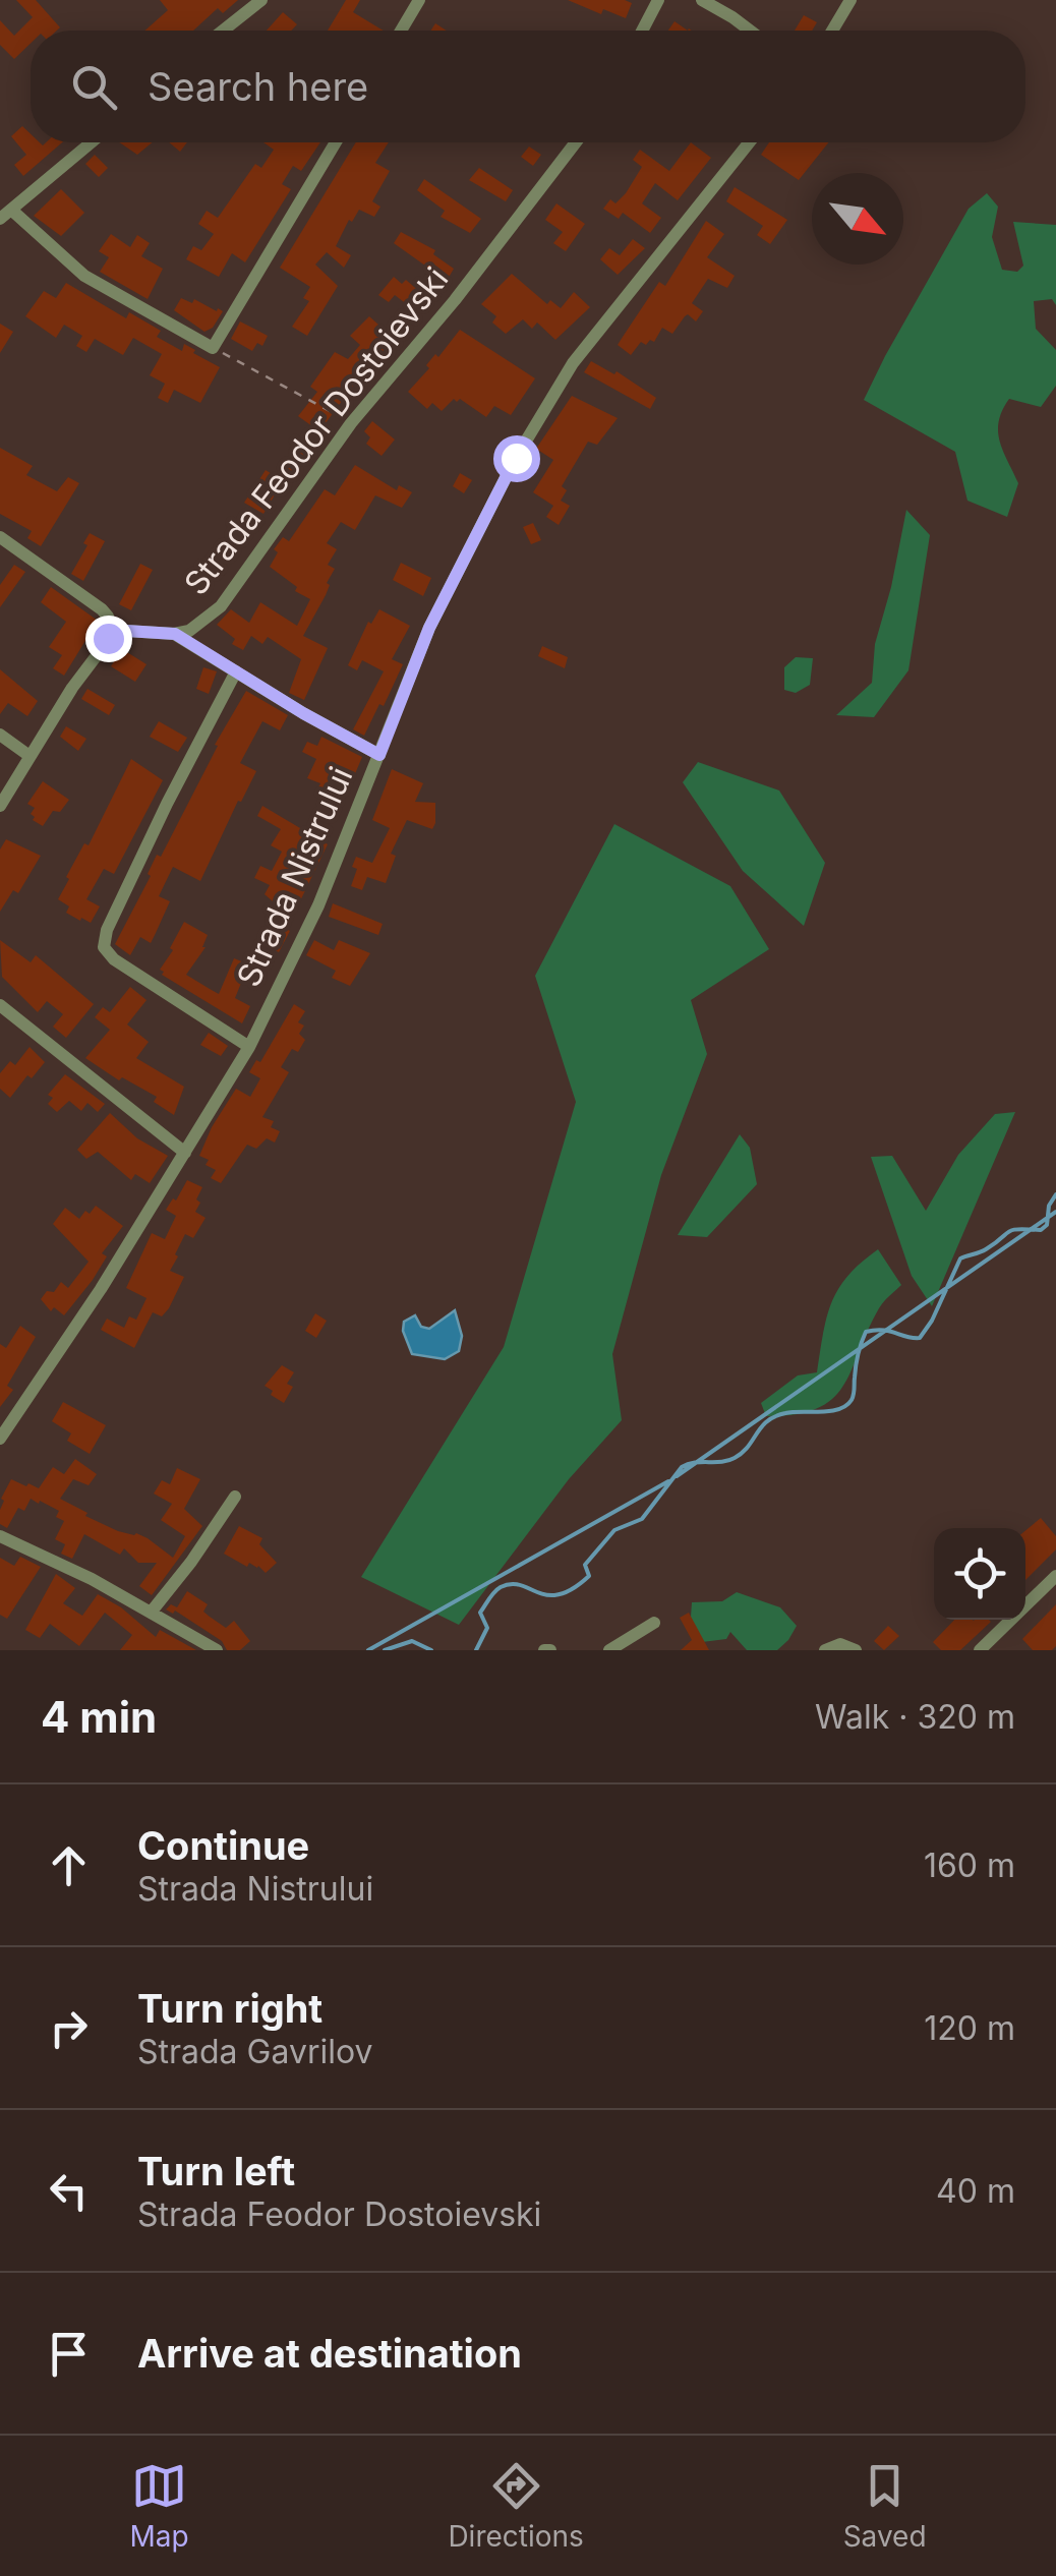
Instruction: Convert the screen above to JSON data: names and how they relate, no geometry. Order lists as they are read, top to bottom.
{
  "streets": {
    "street": ["Strada Feodor Dostoievski", "Strada Nistrului"]
  },
  "north": "bottom right",
  "page": {
    "search": "Search here",
    "heading": ["4 min", "Walk · 320 m"],
    "list": [
      ["Continue", "Strada Nistrului", "160 m"],
      ["Turn right", "Strada Gavrilov", "120 m"],
      ["Turn left", "Strada Feodor Dostoievski", "40 m"],
      "Arrive at destination"
    ],
    "nav": ["Map", "Directions", "Saved"]
  }
}
